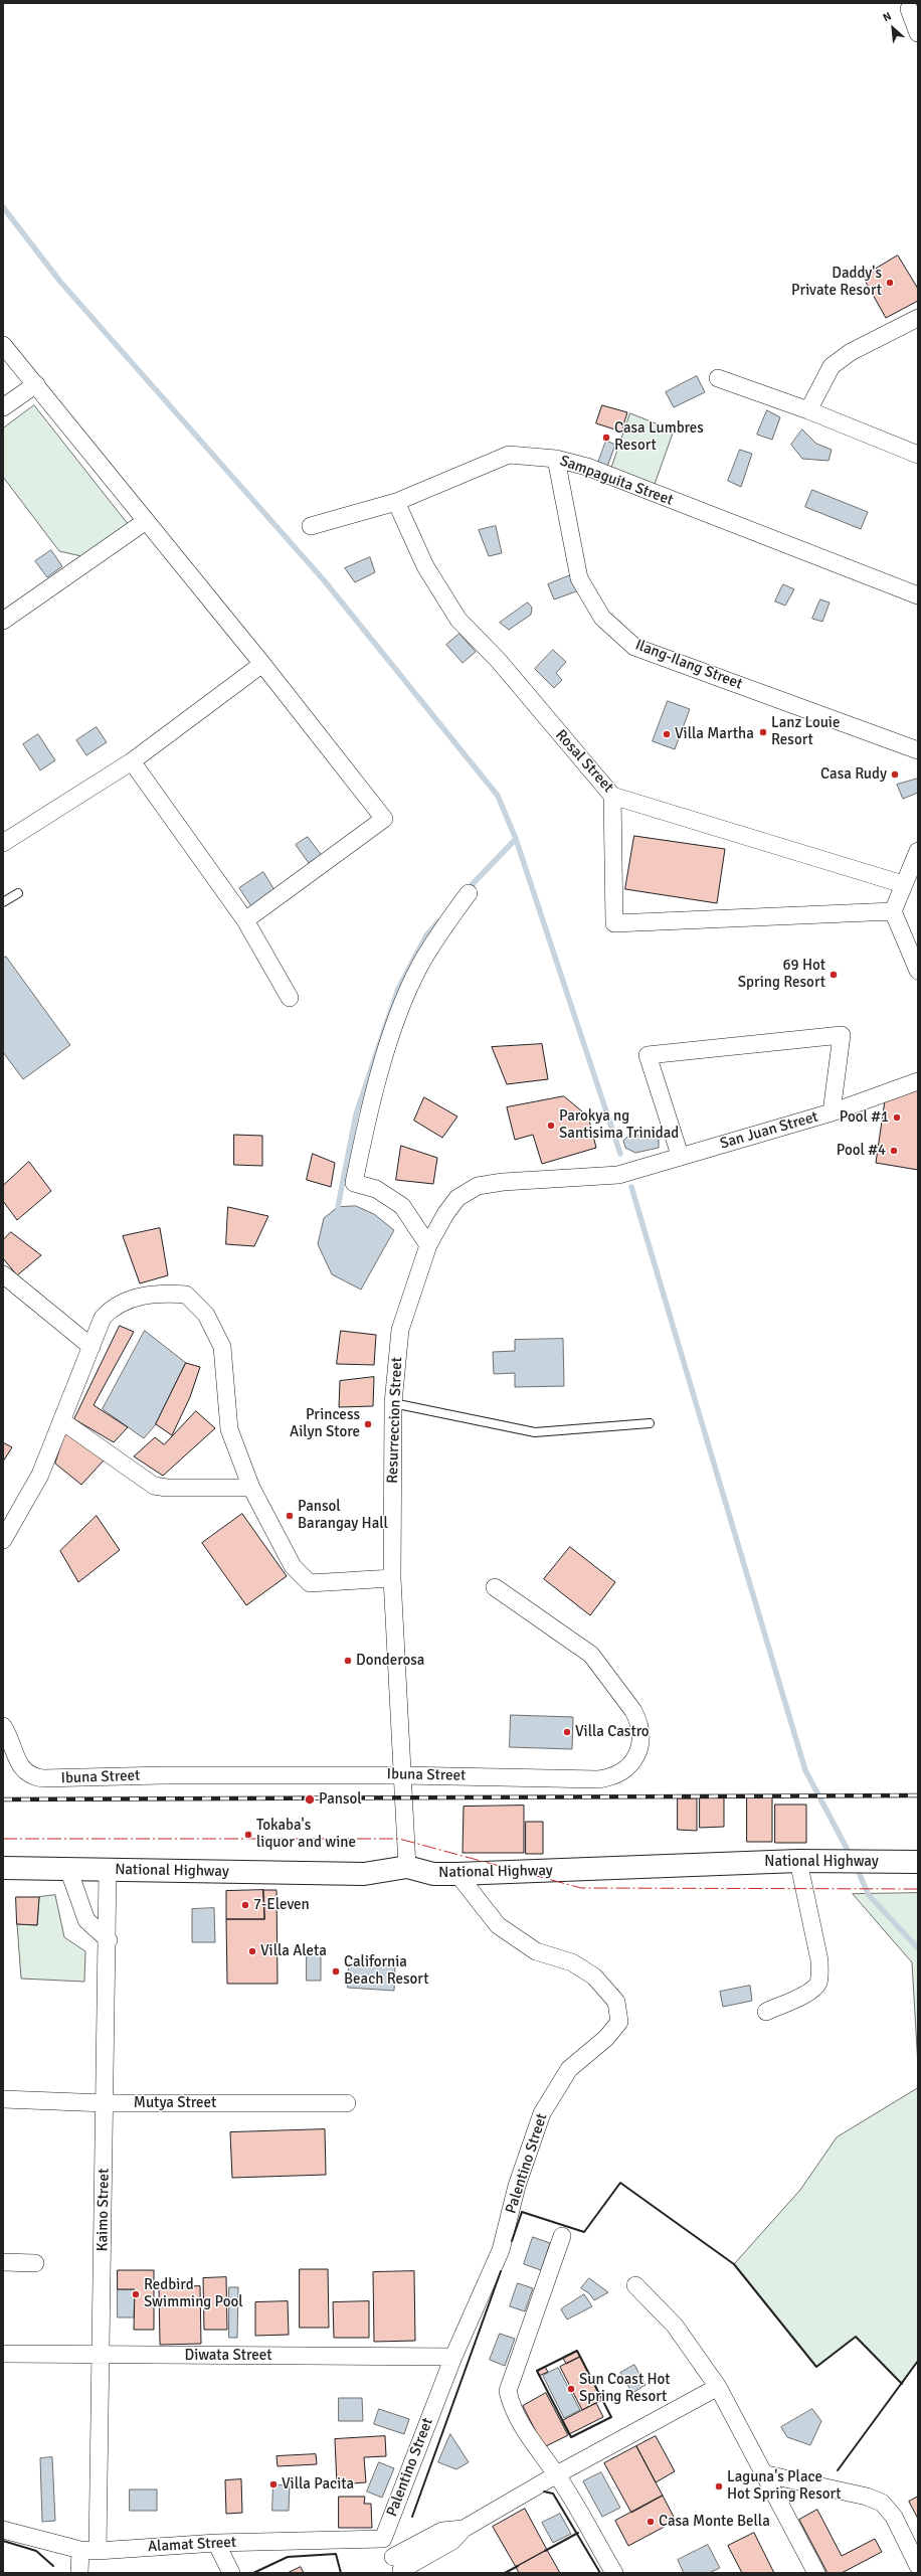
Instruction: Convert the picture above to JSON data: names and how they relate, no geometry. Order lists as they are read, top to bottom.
{
  "streets": {
    "main road": ["National Highway"],
    "street": [
      "Sampaguita Street",
      "Ilang-Ilang Street",
      "Rosal Street",
      "San Juan Street",
      "Resurreccion Street",
      "Ibuna Street",
      "Mutya Street",
      "Palentino Street",
      "Kaimo Street",
      "Diwata Street",
      "Alamat Street"
    ]
  },
  "crossings": [
    ["Sampaguita Street", "Ilang-Ilang Street"],
    ["Sampaguita Street", "Rosal Street"],
    ["San Juan Street", "Resurreccion Street"],
    ["Resurreccion Street", "Ibuna Street"],
    ["Resurreccion Street", "National Highway"],
    ["National Highway", "Palentino Street"],
    ["National Highway", "Kaimo Street"],
    ["Mutya Street", "Kaimo Street"],
    ["Palentino Street", "Diwata Street"],
    ["Palentino Street", "Alamat Street"],
    ["Kaimo Street", "Diwata Street"],
    ["Kaimo Street", "Alamat Street"]
  ],
  "places": [
    "Daddy's Private Resort",
    "Casa Lumbres Resort",
    "Lanz Louie Resort",
    "Villa Martha",
    "Casa Rudy",
    "69 Hot Spring Resort",
    "Pool #1",
    "Parokya ng Santisima Trinidad",
    "Pool #4",
    "Princess Ailyn Store",
    "Pansol Barangay Hall",
    "Donderosa",
    "Villa Castro",
    "Pansol",
    "Tokaba's liquor and wine",
    "7-Eleven",
    "Villa Aleta",
    "California Beach Resort",
    "Redbird Swimming Pool",
    "Sun Coast Hot Spring Resort",
    "Villa Pacita",
    "Laguna's Place Hot Spring Resort",
    "Casa Monte Bella"
  ],
  "north": "top left"
}
